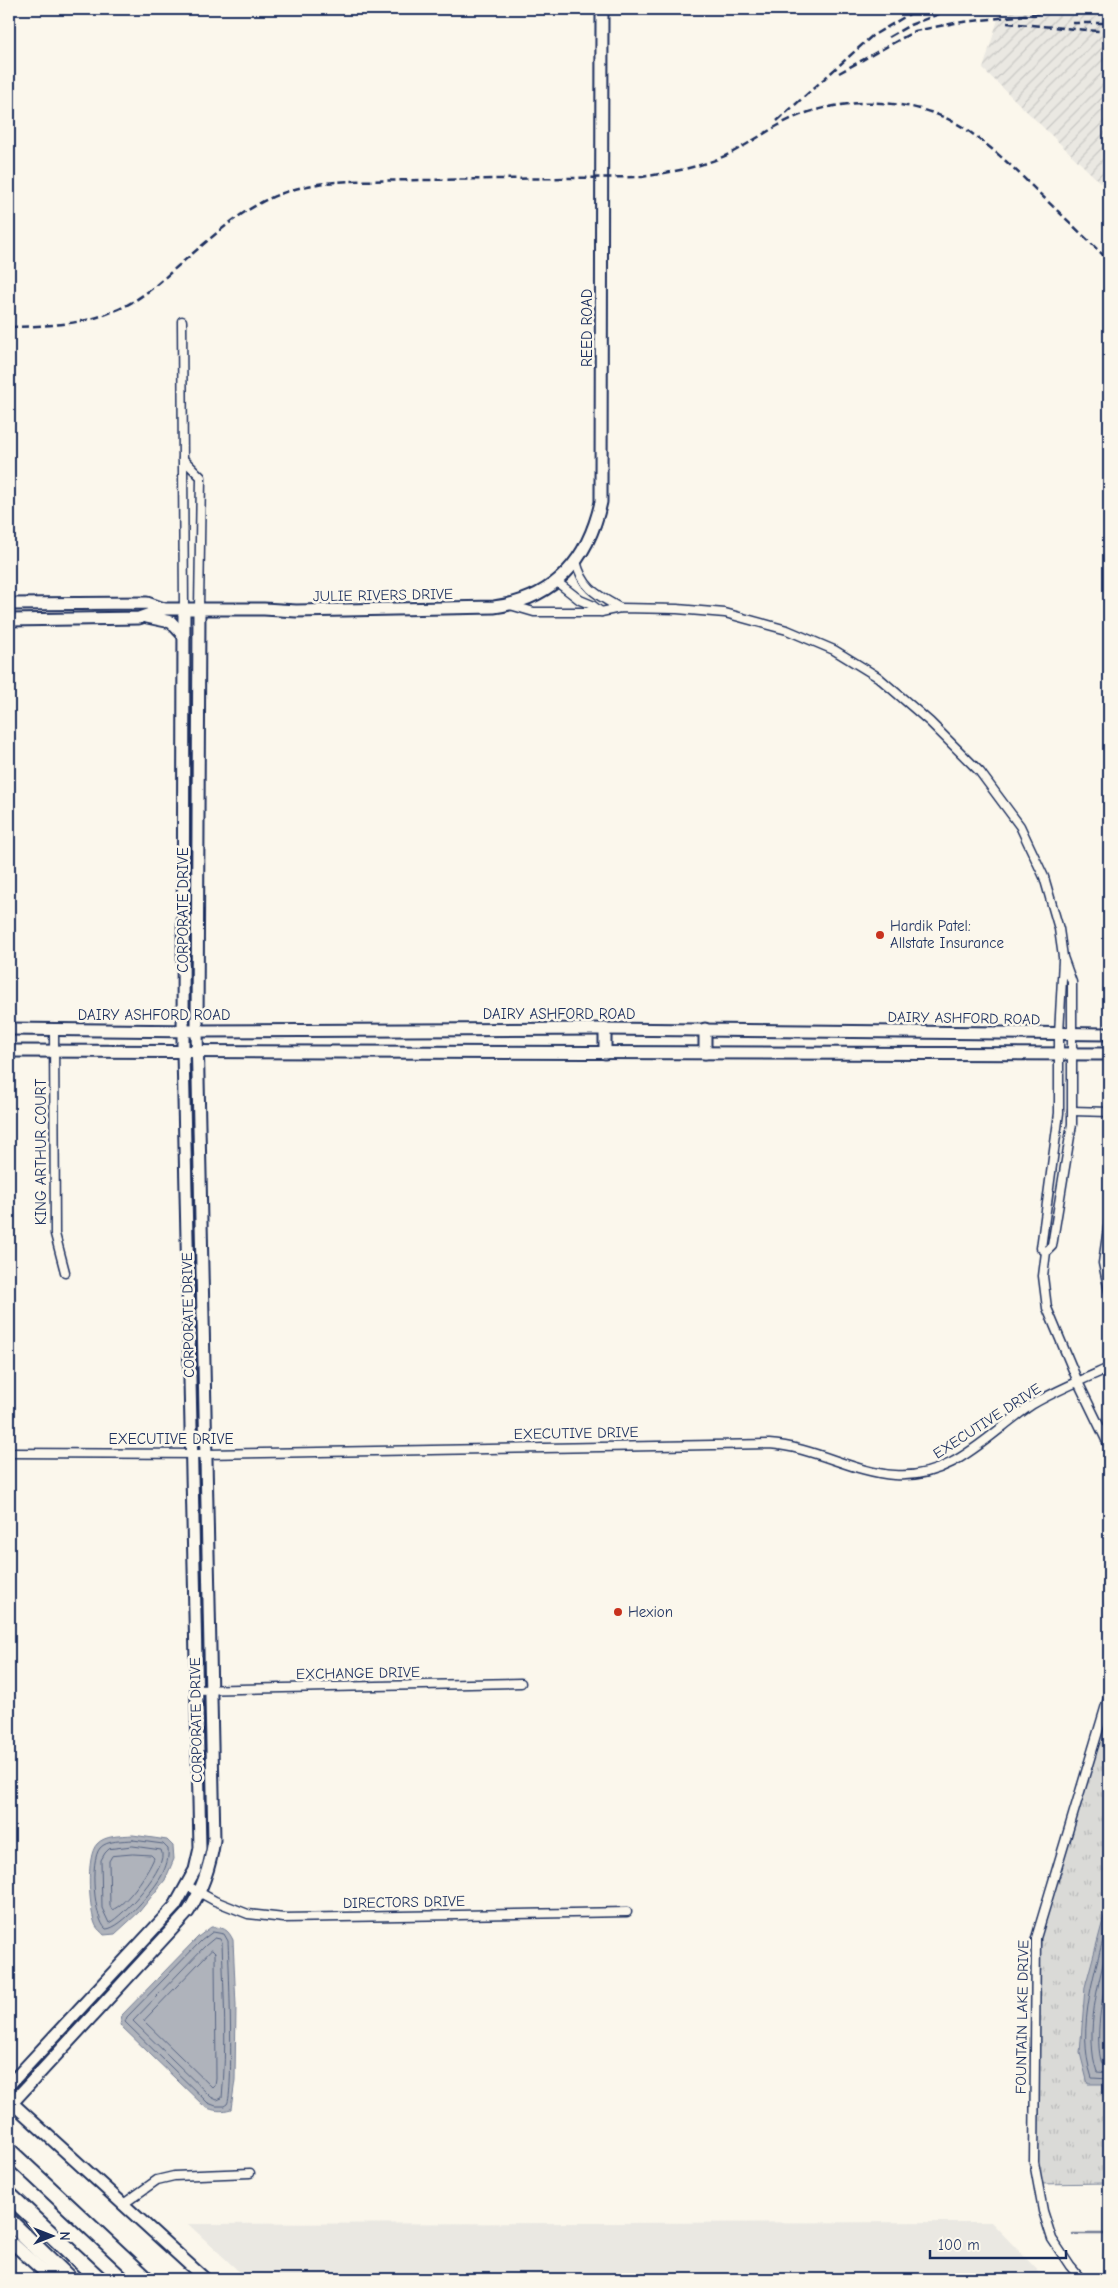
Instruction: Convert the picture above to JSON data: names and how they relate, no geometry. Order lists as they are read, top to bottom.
{
  "streets": {
    "street": [
      "REED ROAD",
      "JULIE RIVERS DRIVE",
      "CORPORATE DRIVE",
      "DAIRY ASHFORD ROAD",
      "KING ARTHUR COURT",
      "EXECUTIVE DRIVE",
      "EXCHANGE DRIVE",
      "DIRECTORS DRIVE",
      "FOUNTAIN LAKE DRIVE"
    ]
  },
  "crossings": [
    ["REED ROAD", "JULIE RIVERS DRIVE"],
    ["JULIE RIVERS DRIVE", "CORPORATE DRIVE"],
    ["JULIE RIVERS DRIVE", "DAIRY ASHFORD ROAD"],
    ["CORPORATE DRIVE", "DAIRY ASHFORD ROAD"],
    ["CORPORATE DRIVE", "EXECUTIVE DRIVE"],
    ["CORPORATE DRIVE", "EXCHANGE DRIVE"],
    ["CORPORATE DRIVE", "DIRECTORS DRIVE"],
    ["DAIRY ASHFORD ROAD", "KING ARTHUR COURT"]
  ],
  "places": ["Hardik Patel: Allstate Insurance", "Hexion"],
  "scale_bar": "100 m",
  "north": "right"
}
